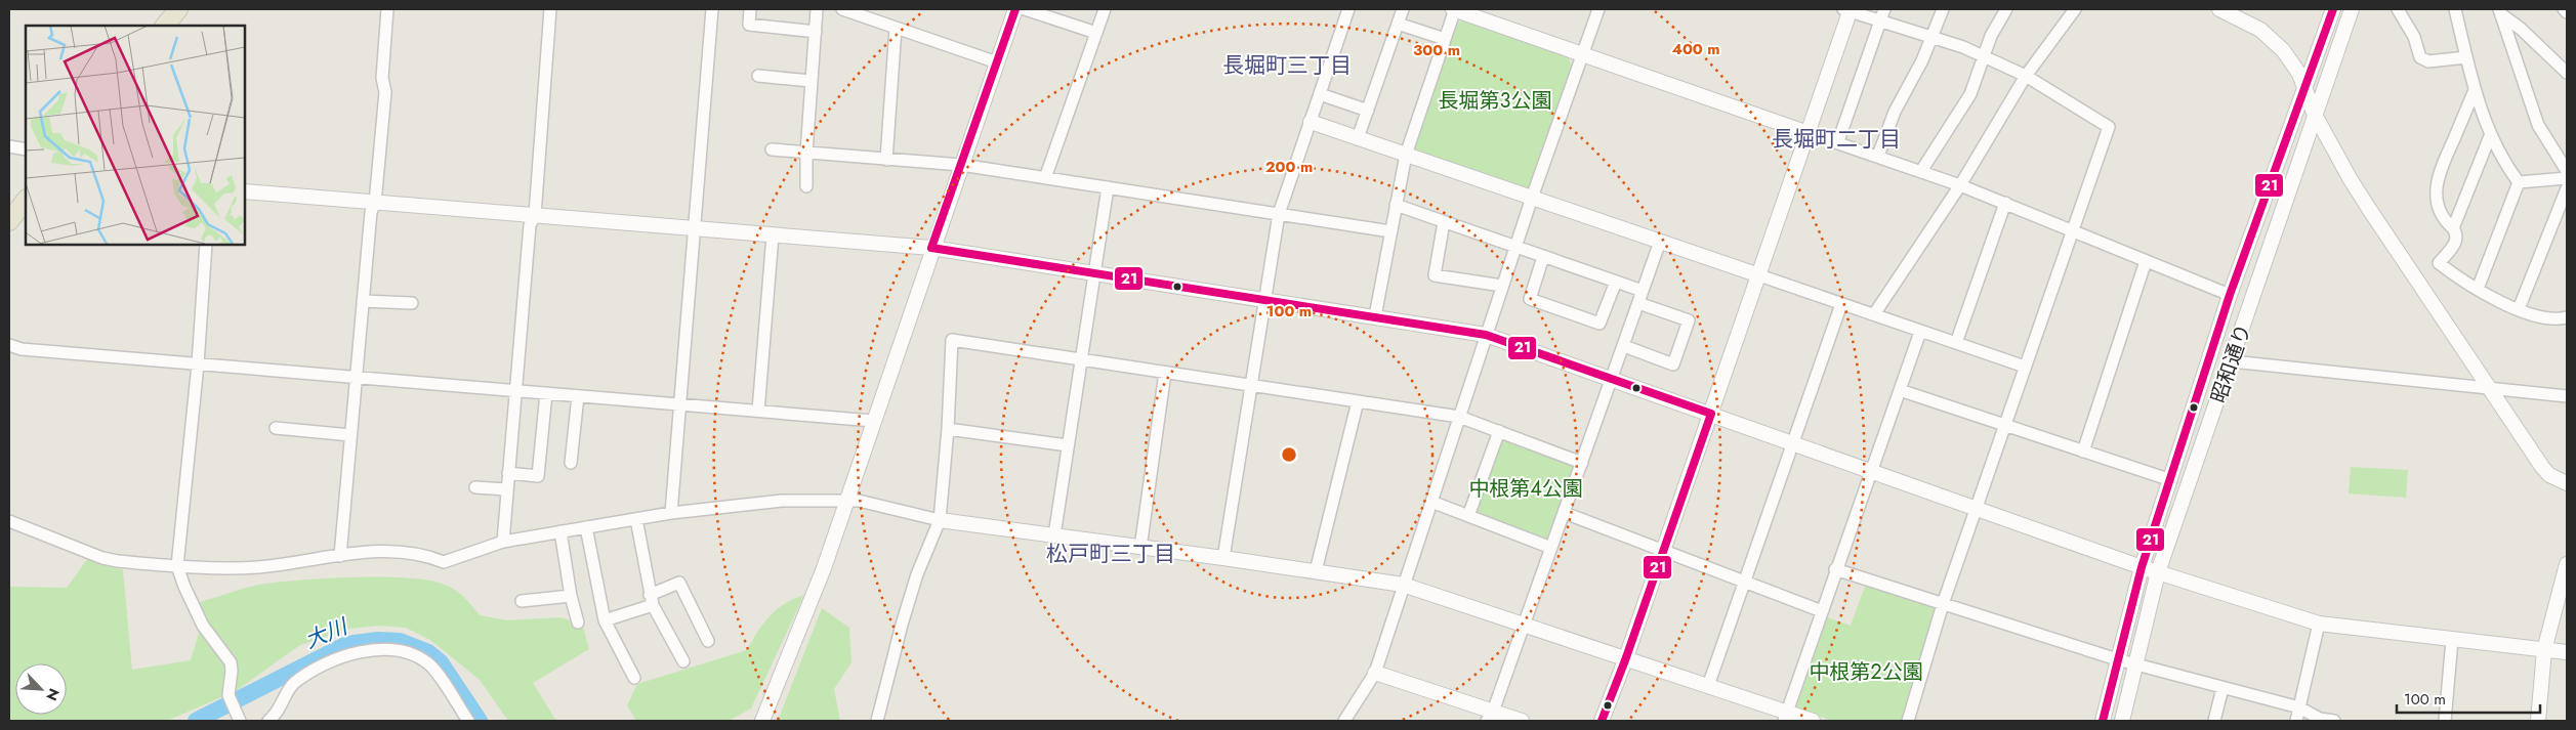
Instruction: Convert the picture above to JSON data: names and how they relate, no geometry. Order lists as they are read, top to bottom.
{
  "streets": {
    "street": ["昭和通り"]
  },
  "districts": ["長堀町三丁目", "長堀町二丁目", "松戸町三丁目"],
  "water": ["大川"],
  "parks": ["長堀第3公園", "中根第4公園", "中根第2公園"],
  "lines": ["transit line 21"],
  "scale_bar": "100 m",
  "north": "bottom right",
  "rings": [
    "400 m",
    "300 m",
    "200 m",
    "100 m"
  ]
}
